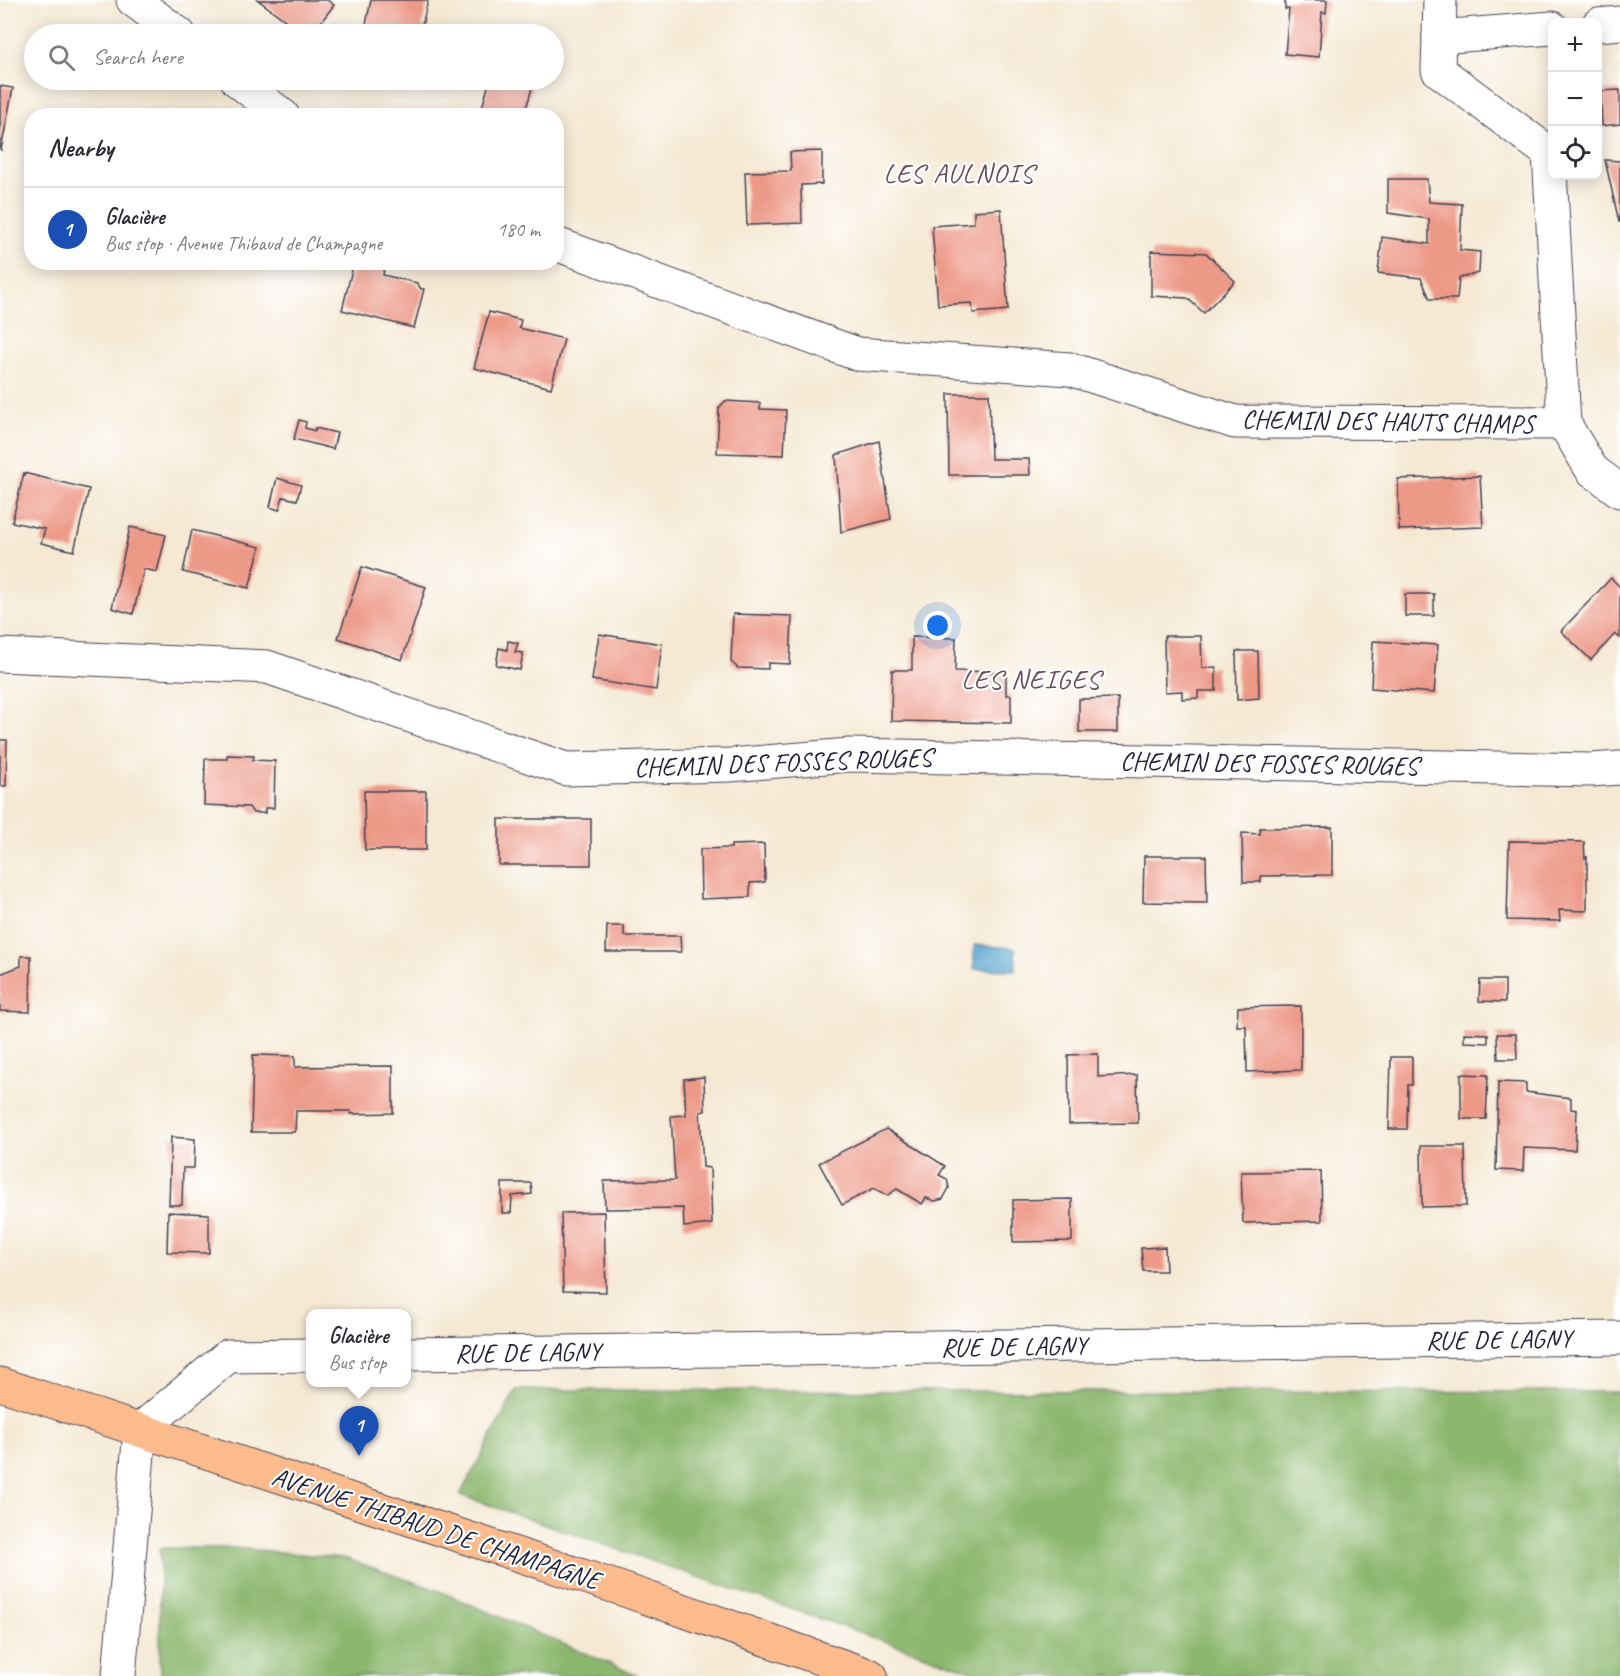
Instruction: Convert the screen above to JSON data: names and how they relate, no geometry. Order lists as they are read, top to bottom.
{
  "streets": {
    "main road": ["AVENUE THIBAUD DE CHAMPAGNE"],
    "street": ["CHEMIN DES HAUTS CHAMPS", "CHEMIN DES FOSSES ROUGES", "RUE DE LAGNY"]
  },
  "districts": ["LES AULNOIS", "LES NEIGES"],
  "page": {
    "map_buttons": ["+", "−"],
    "search": "Search here",
    "heading": "Nearby",
    "list": [
      {
        "mark": "1",
        "name": "Glacière",
        "note": "Bus stop · Avenue Thibaud de Champagne",
        "value": "180 m"
      }
    ],
    "popup": ["Glacière", "Bus stop"],
    "pins": "1"
  }
}
